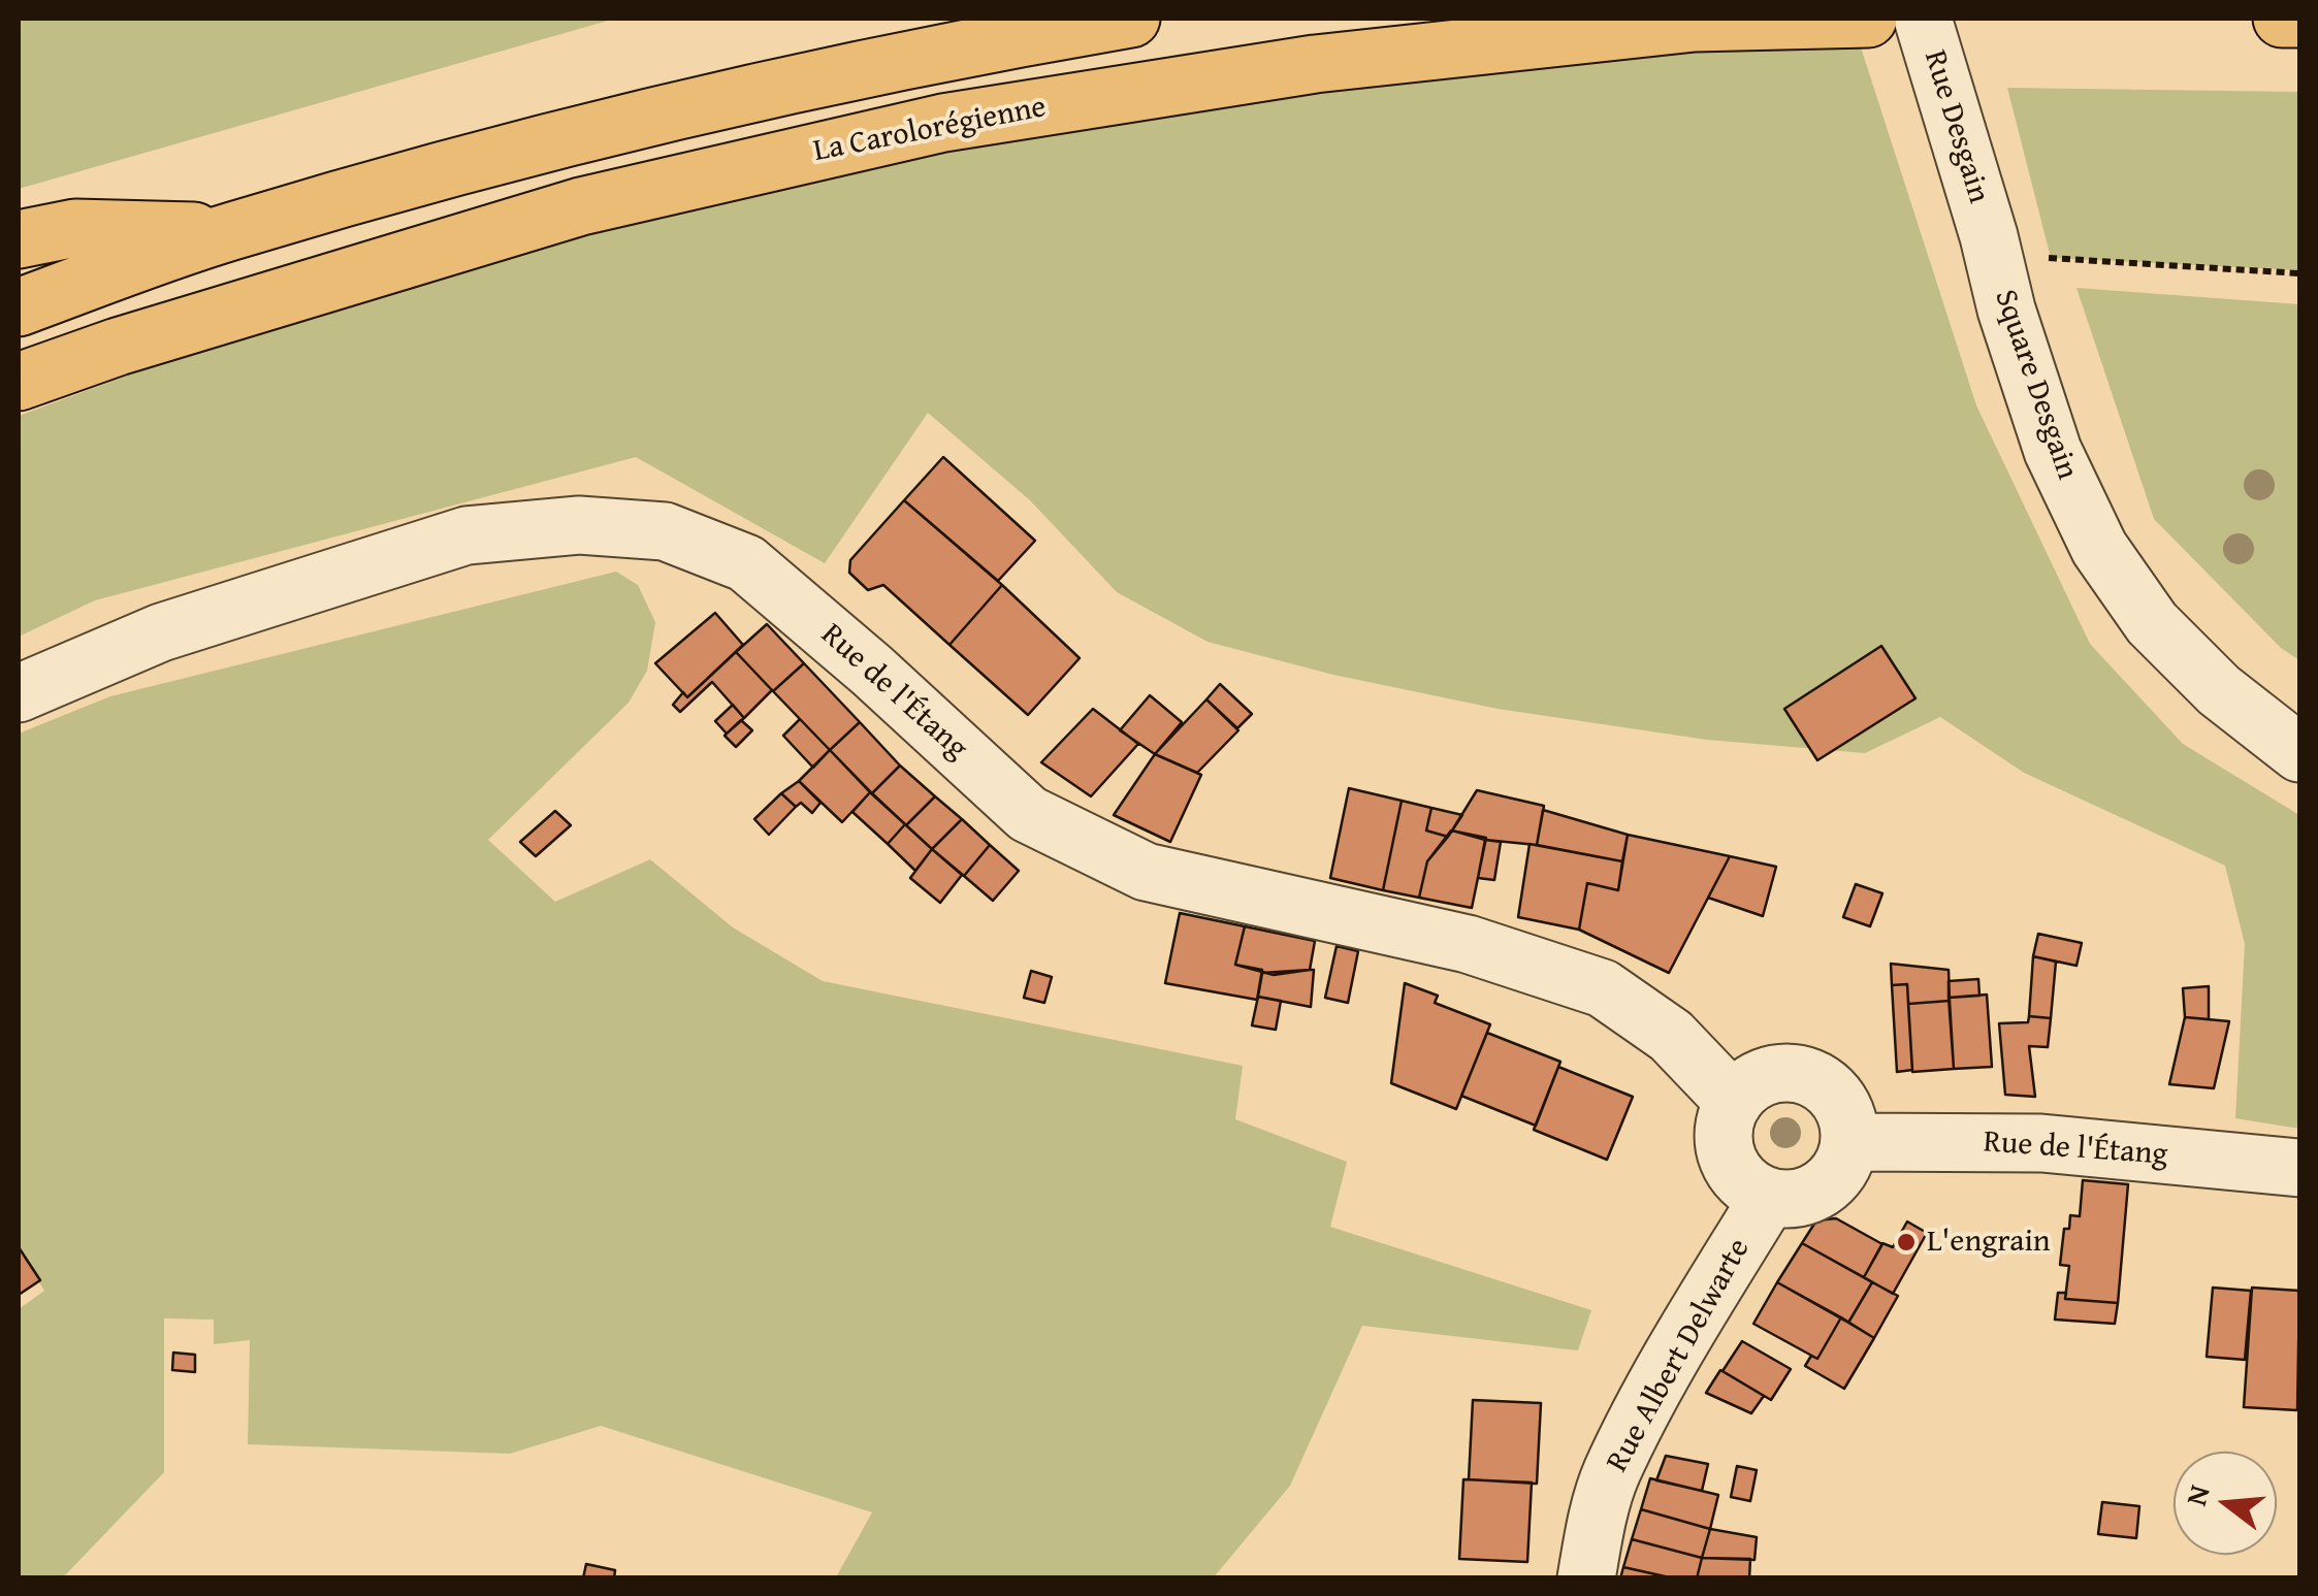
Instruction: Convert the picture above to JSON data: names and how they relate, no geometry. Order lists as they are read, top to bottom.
{
  "streets": {
    "highway": ["La Carolorégienne"],
    "street": [
      "Rue Desgain",
      "Square Desgain",
      "Rue de l'Étang",
      "Rue Albert Delwarte"
    ]
  },
  "crossings": [
    ["Rue Desgain", "Square Desgain"],
    ["Rue de l'Étang", "Rue Albert Delwarte"]
  ],
  "places": ["L'engrain"],
  "north": "left"
}
